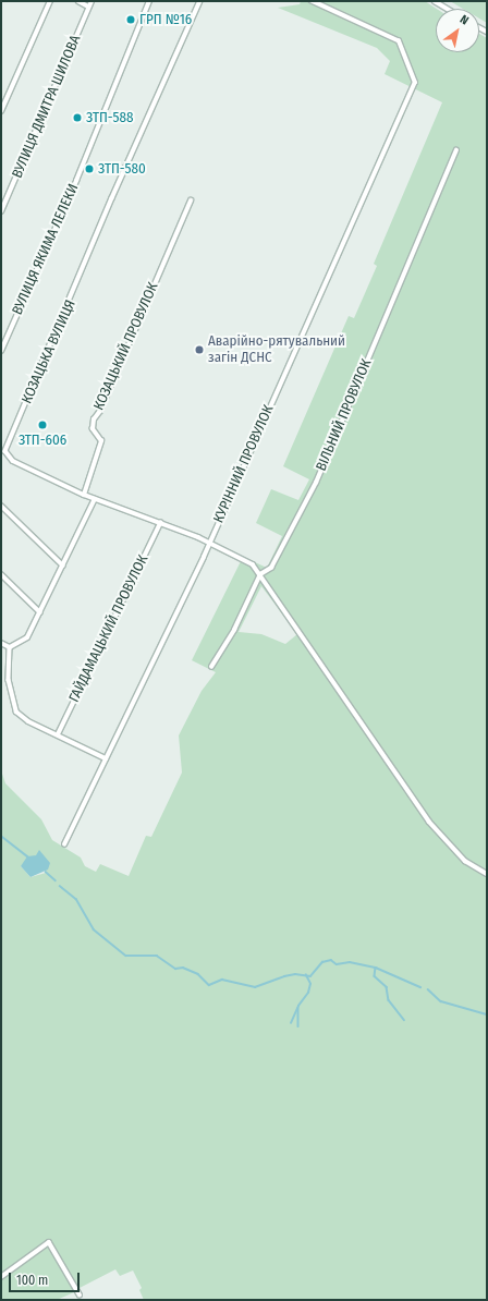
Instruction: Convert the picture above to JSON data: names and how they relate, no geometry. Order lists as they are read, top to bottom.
{
  "streets": {
    "street": [
      "ВУЛИЦЯ ДМИТРА ШИЛОВА",
      "ВУЛИЦЯ ЯКИМА ЛЕЛЕКИ",
      "КОЗАЦЬКИЙ ПРОВУЛОК",
      "КОЗАЦЬКА ВУЛИЦЯ",
      "ВІЛЬНИЙ ПРОВУЛОК",
      "КУРІННИЙ ПРОВУЛОК",
      "ГАЙДАМАЦЬКИЙ ПРОВУЛОК"
    ]
  },
  "crossings": [
    ["КОЗАЦЬКИЙ ПРОВУЛОК", "КОЗАЦЬКА ВУЛИЦЯ"],
    ["КОЗАЦЬКА ВУЛИЦЯ", "ВІЛЬНИЙ ПРОВУЛОК"],
    ["КОЗАЦЬКА ВУЛИЦЯ", "КУРІННИЙ ПРОВУЛОК"],
    ["КОЗАЦЬКА ВУЛИЦЯ", "ГАЙДАМАЦЬКИЙ ПРОВУЛОК"]
  ],
  "places": [
    "ГРП №16",
    "ЗТП-588",
    "ЗТП-580",
    "Аварійно-рятувальний загін ДСНС",
    "ЗТП-606"
  ],
  "scale_bar": "100 m",
  "north": "top right"
}
